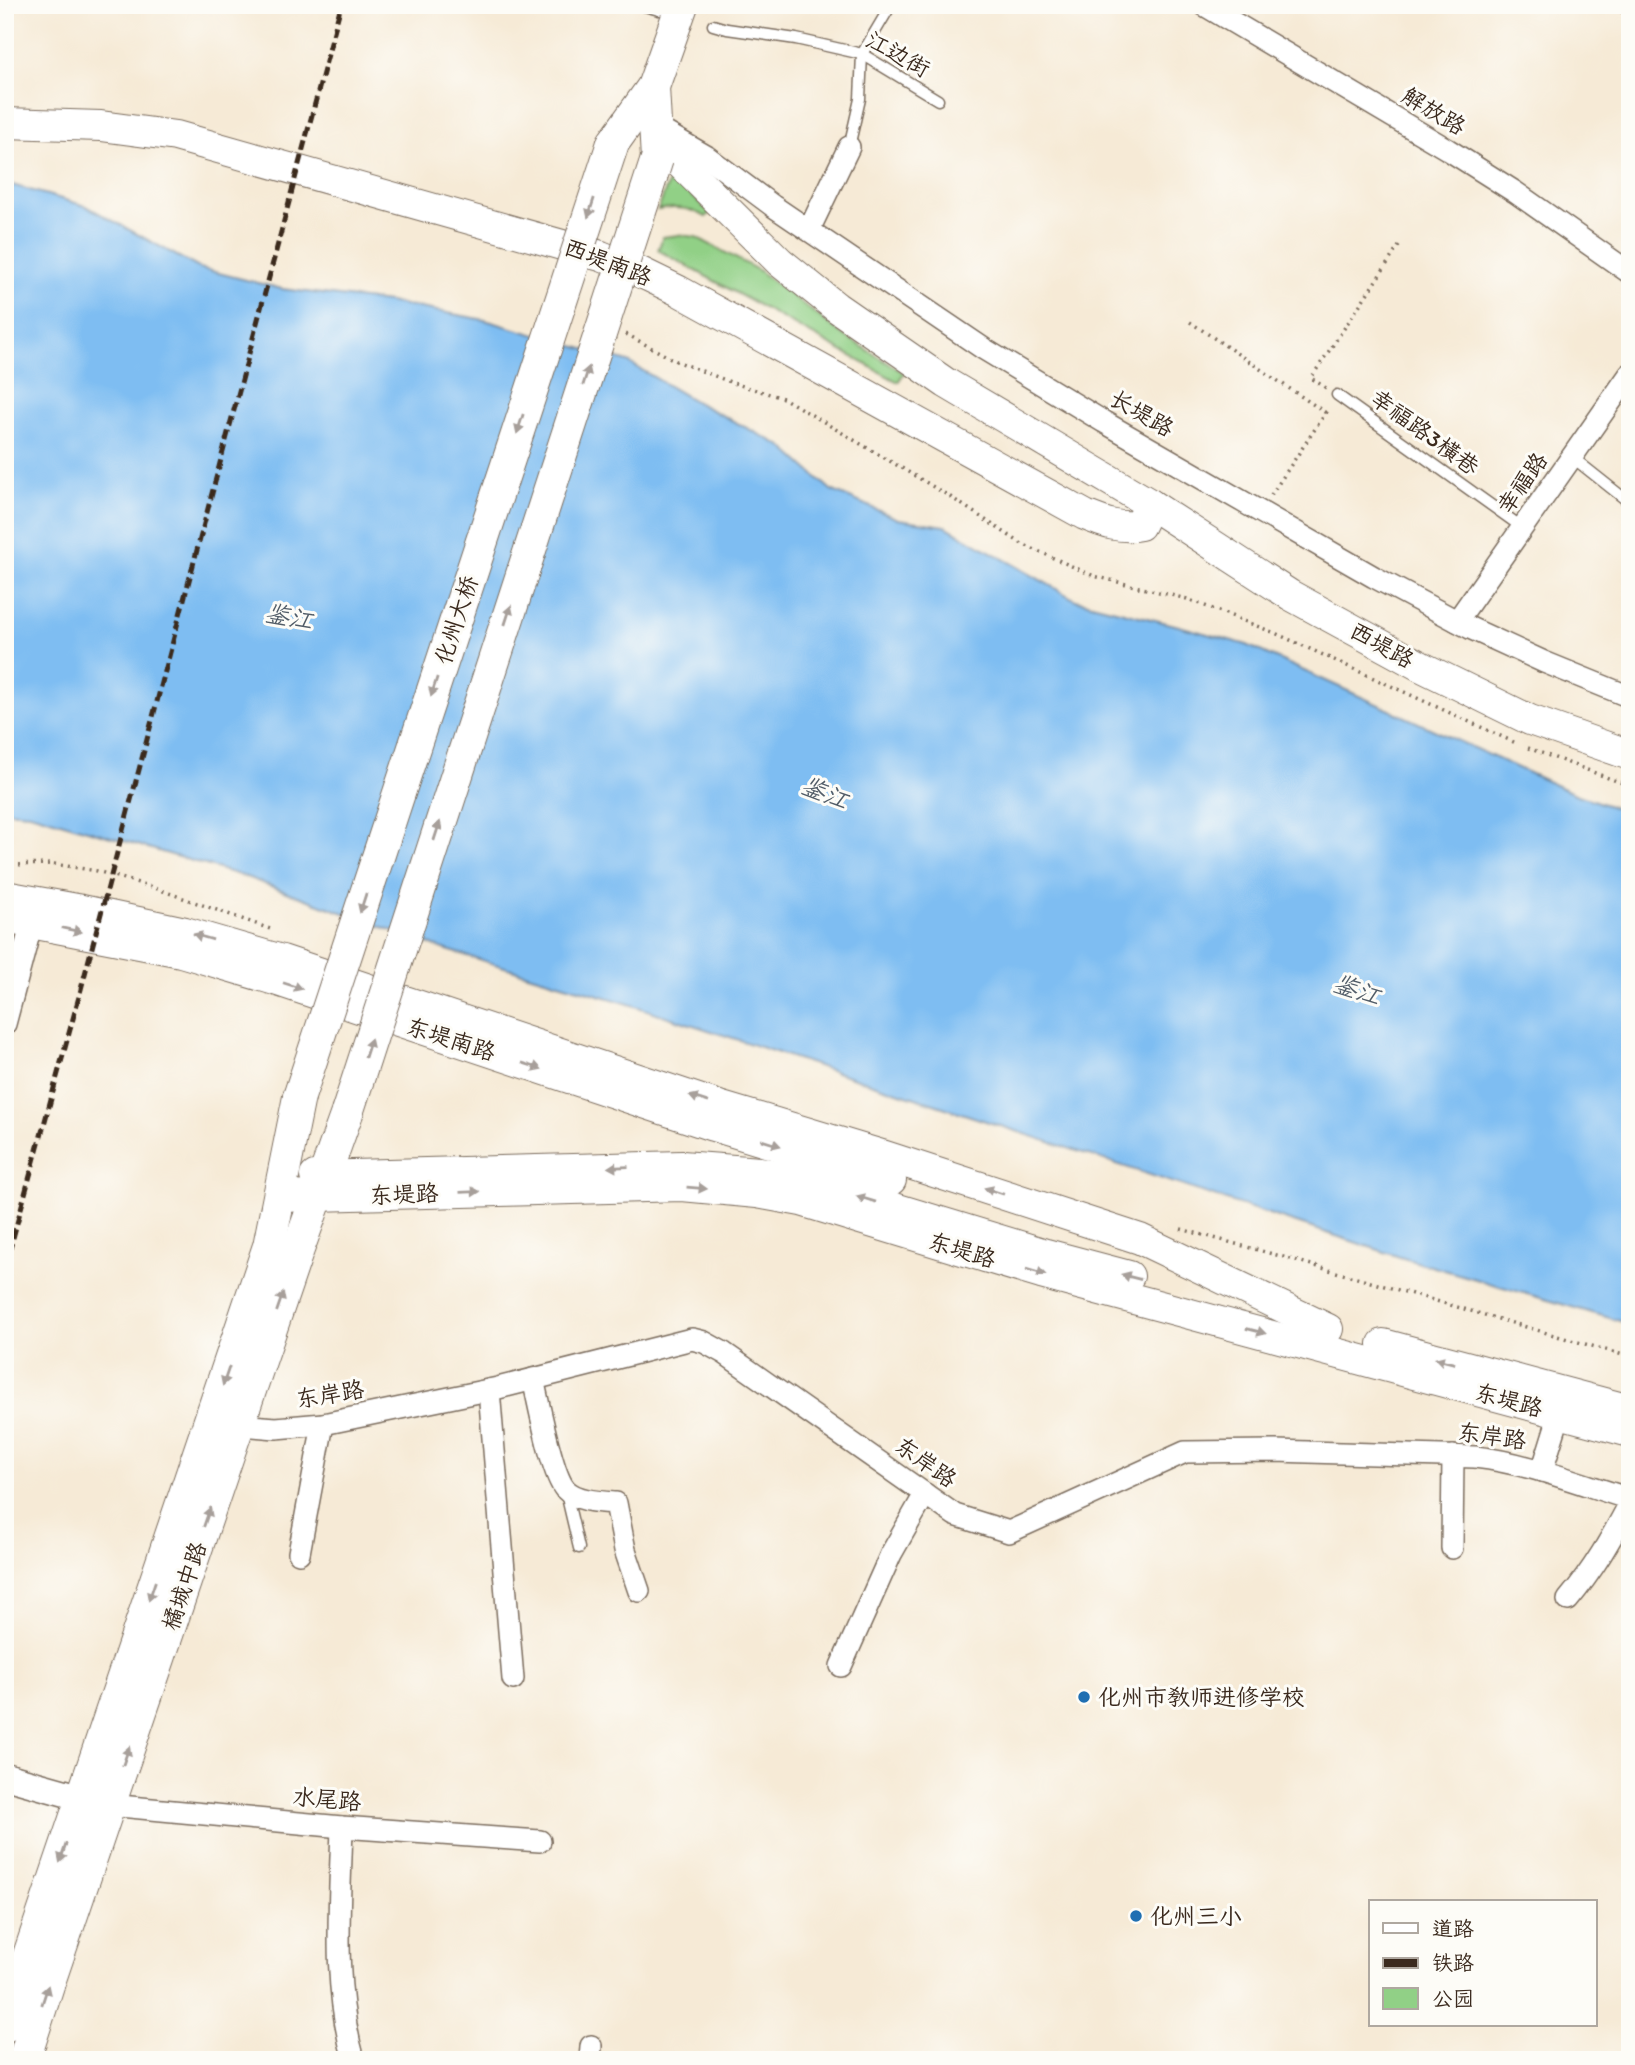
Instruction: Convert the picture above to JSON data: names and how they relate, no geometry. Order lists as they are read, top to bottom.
{
  "streets": {
    "main road": [
      "西堤南路",
      "化州大桥",
      "西堤路",
      "东堤南路",
      "东堤路",
      "橘城中路"
    ],
    "street": [
      "解放路",
      "长堤路",
      "幸福路",
      "东岸路",
      "水尾路"
    ],
    "lane": ["江边街", "幸福路3横巷"]
  },
  "crossings": [
    ["西堤南路", "西堤路"],
    ["长堤路", "幸福路"],
    ["长堤路", "化州大桥"],
    ["长堤路", "西堤路"],
    ["幸福路3横巷", "幸福路"],
    ["化州大桥", "西堤路"],
    ["化州大桥", "橘城中路"],
    ["东堤路", "橘城中路"],
    ["东岸路", "橘城中路"],
    ["橘城中路", "水尾路"]
  ],
  "water": ["鉴江"],
  "places": ["化州市教师进修学校", "化州三小"],
  "legend": ["道路", "铁路", "公园"]
}
